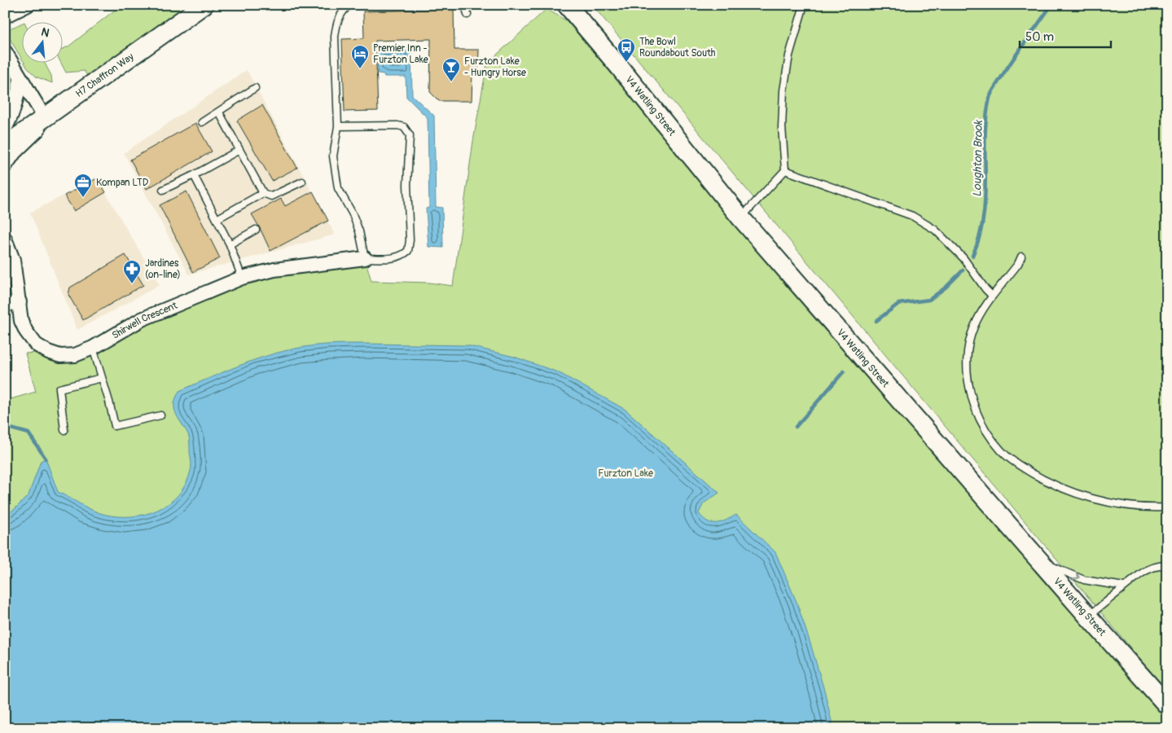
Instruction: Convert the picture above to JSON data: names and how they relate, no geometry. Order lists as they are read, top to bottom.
{
  "streets": {
    "street": ["H7 Chaffron Way", "V4 Watling Street", "Shirwell Crescent"]
  },
  "water": ["Loughton Brook"],
  "parks": ["Furzton Lake"],
  "places": {
    "bus stop": ["The Bowl Roundabout South"],
    "hotel": ["Premier Inn - Furzton Lake"],
    "bar": ["Furzton Lake - Hungry Horse"],
    "office": ["Kompan LTD"],
    "pharmacy": ["Jardines (on-line)"]
  },
  "scale_bar": "50 m",
  "north": "top"
}
